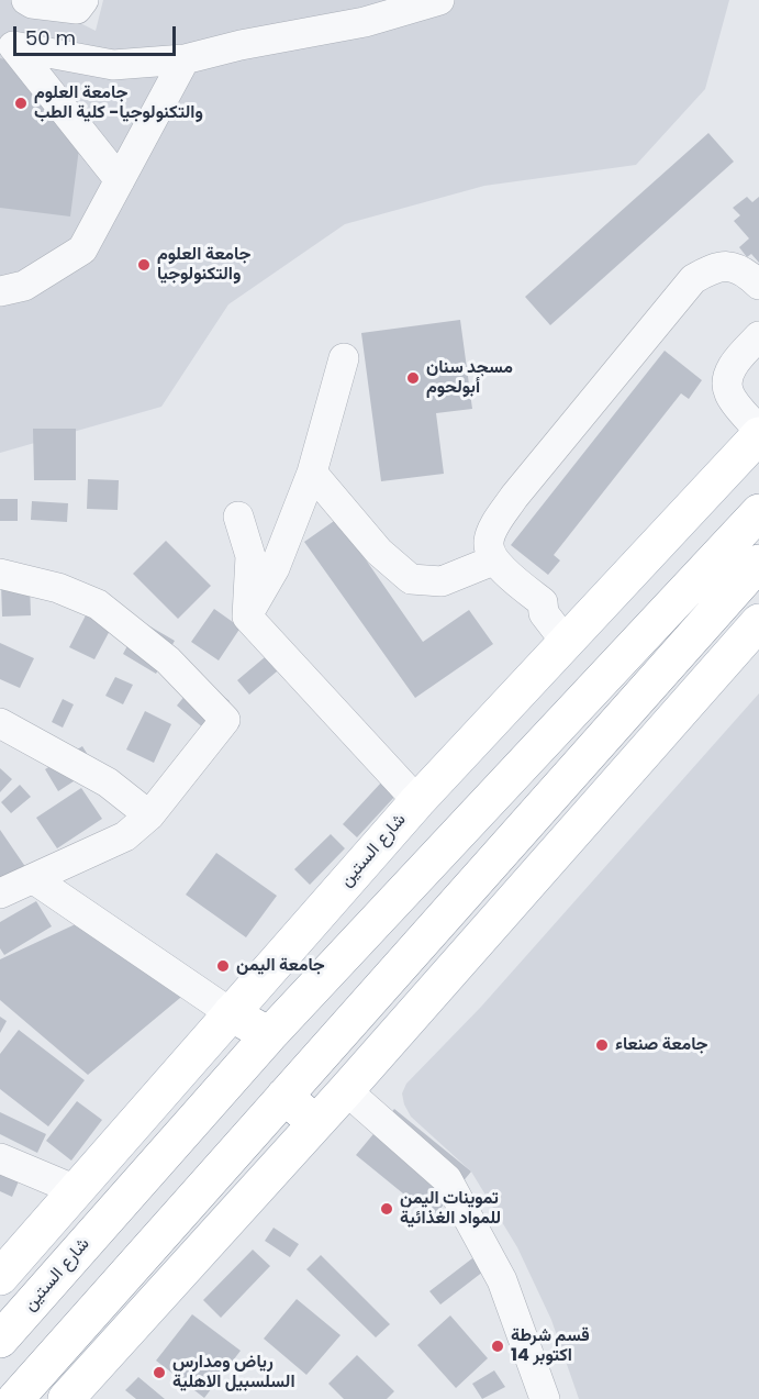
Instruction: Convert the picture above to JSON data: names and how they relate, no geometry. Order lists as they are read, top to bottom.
{
  "streets": {
    "main road": ["شارع الستين"]
  },
  "places": [
    "جامعة العلوم والتكنولوجيا- كلية الطب",
    "جامعة العلوم والتكنولوجيا",
    "مسجد سنان أبولحوم",
    "جامعة اليمن",
    "جامعة صنعاء",
    "تموينات اليمن للمواد الغذائية",
    "قسم شرطة 14 اكتوبر",
    "رياض ومدارس السلسبيل الاهلية"
  ],
  "scale_bar": "50 m"
}
